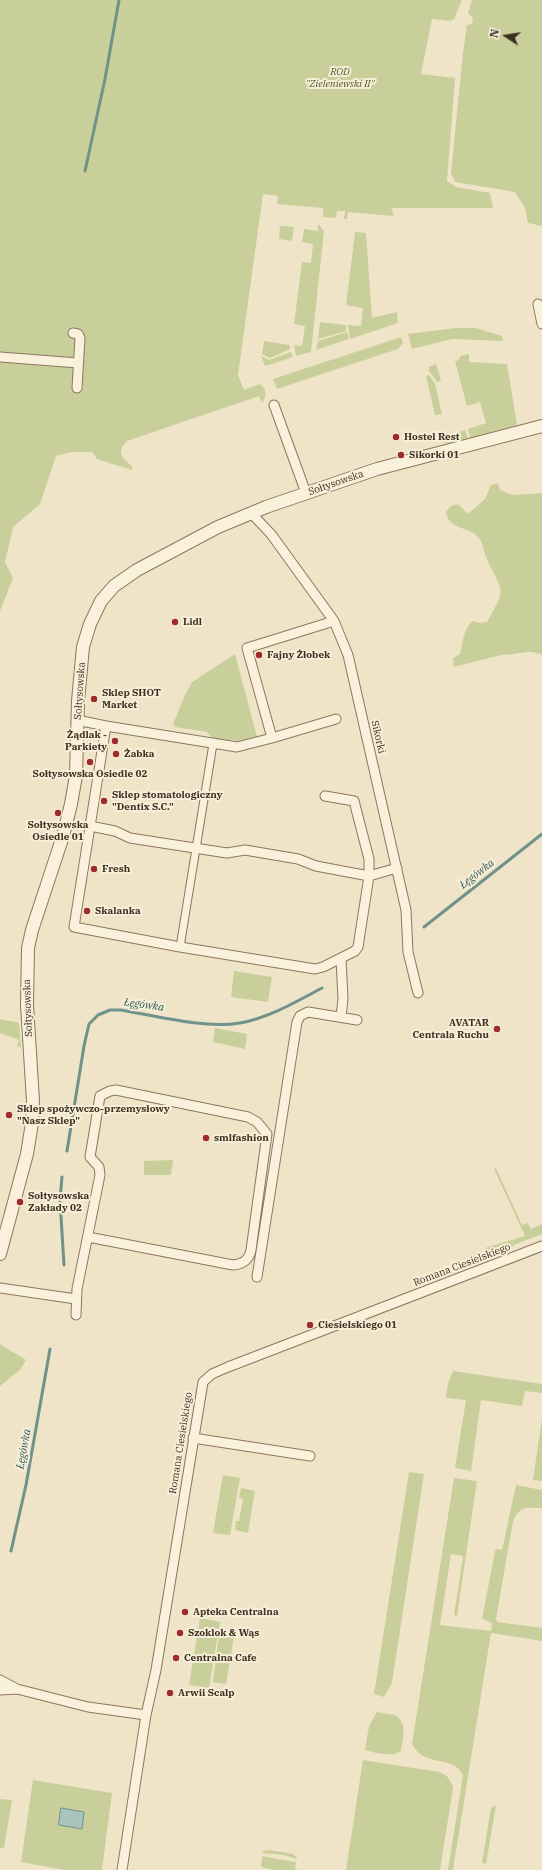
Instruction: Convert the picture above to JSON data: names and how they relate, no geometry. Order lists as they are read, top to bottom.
{
  "streets": {
    "street": ["Sołtysowska", "Sikorki", "Romana Ciesielskiego"]
  },
  "crossings": [
    ["Sołtysowska", "Sikorki"]
  ],
  "water": ["Łęgówka"],
  "parks": ["ROD \"Zieleniewski II\""],
  "places": [
    "Hostel Rest",
    "Sikorki 01",
    "Lidl",
    "Fajny Żłobek",
    "Sklep SHOT Market",
    "Żądlak - Parkiety",
    "Żabka",
    "Sołtysowska Osiedle 02",
    "Sklep stomatologiczny \"Dentix S.C.\"",
    "Sołtysowska Osiedle 01",
    "Fresh",
    "Skalanka",
    "AVATAR Centrala Ruchu",
    "Sklep spożywczo-przemysłowy \"Nasz Sklep\"",
    "smlfashion",
    "Sołtysowska Zakłady 02",
    "Ciesielskiego 01",
    "Apteka Centralna",
    "Szoklok & Wąs",
    "Centralna Cafe",
    "Arwii Scalp"
  ],
  "north": "left"
}
